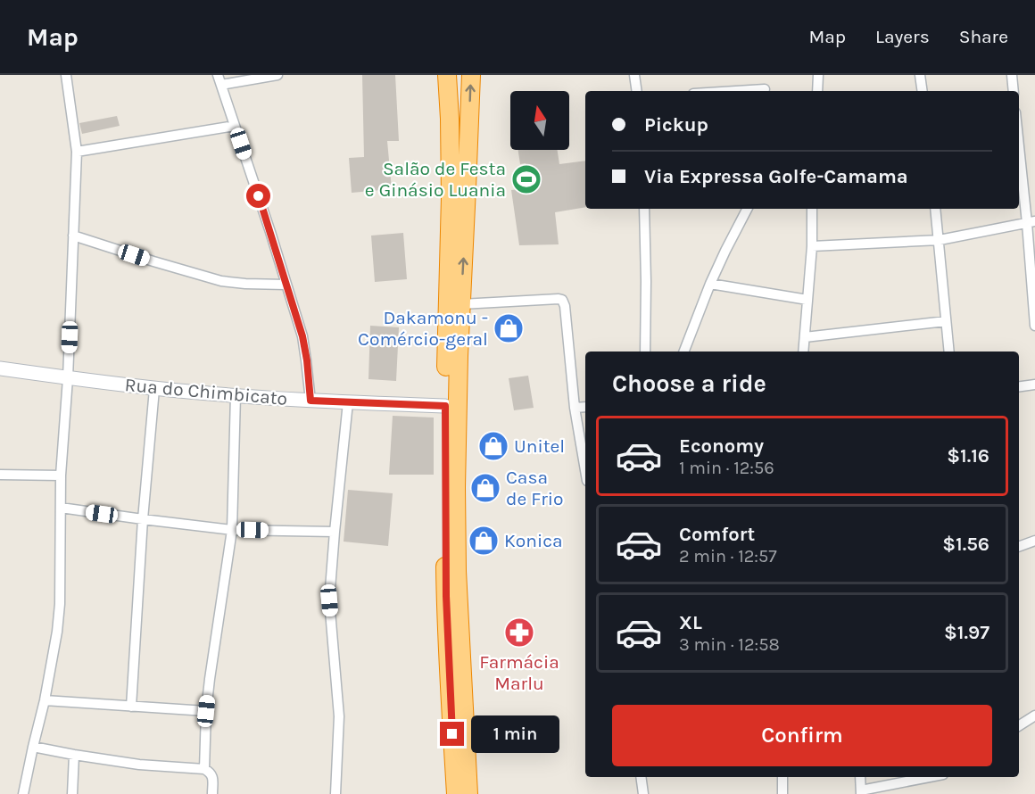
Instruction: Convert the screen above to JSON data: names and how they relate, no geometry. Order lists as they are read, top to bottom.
{
  "streets": {
    "street": ["Rua do Chimbicato"]
  },
  "places": {
    "sports": ["Salão de Festa e Ginásio Luania"],
    "shop": [
      "Dakamonu - Comércio-geral",
      "Unitel",
      "Casa de Frio",
      "Konica"
    ],
    "pharmacy": ["Farmácia Marlu"]
  },
  "north": "top",
  "page": {
    "header": "Map",
    "nav": ["Map", "Layers", "Share"],
    "banner": ["Pickup", "Via Expressa Golfe-Camama"],
    "heading": "Choose a ride",
    "list": [
      {
        "name": "Economy",
        "note": "1 min · 12:56",
        "value": "$1.16"
      },
      {
        "name": "Comfort",
        "note": "2 min · 12:57",
        "value": "$1.56"
      },
      {
        "name": "XL",
        "note": "3 min · 12:58",
        "value": "$1.97"
      }
    ],
    "buttons": "Confirm",
    "bubble": "1 min"
  }
}
